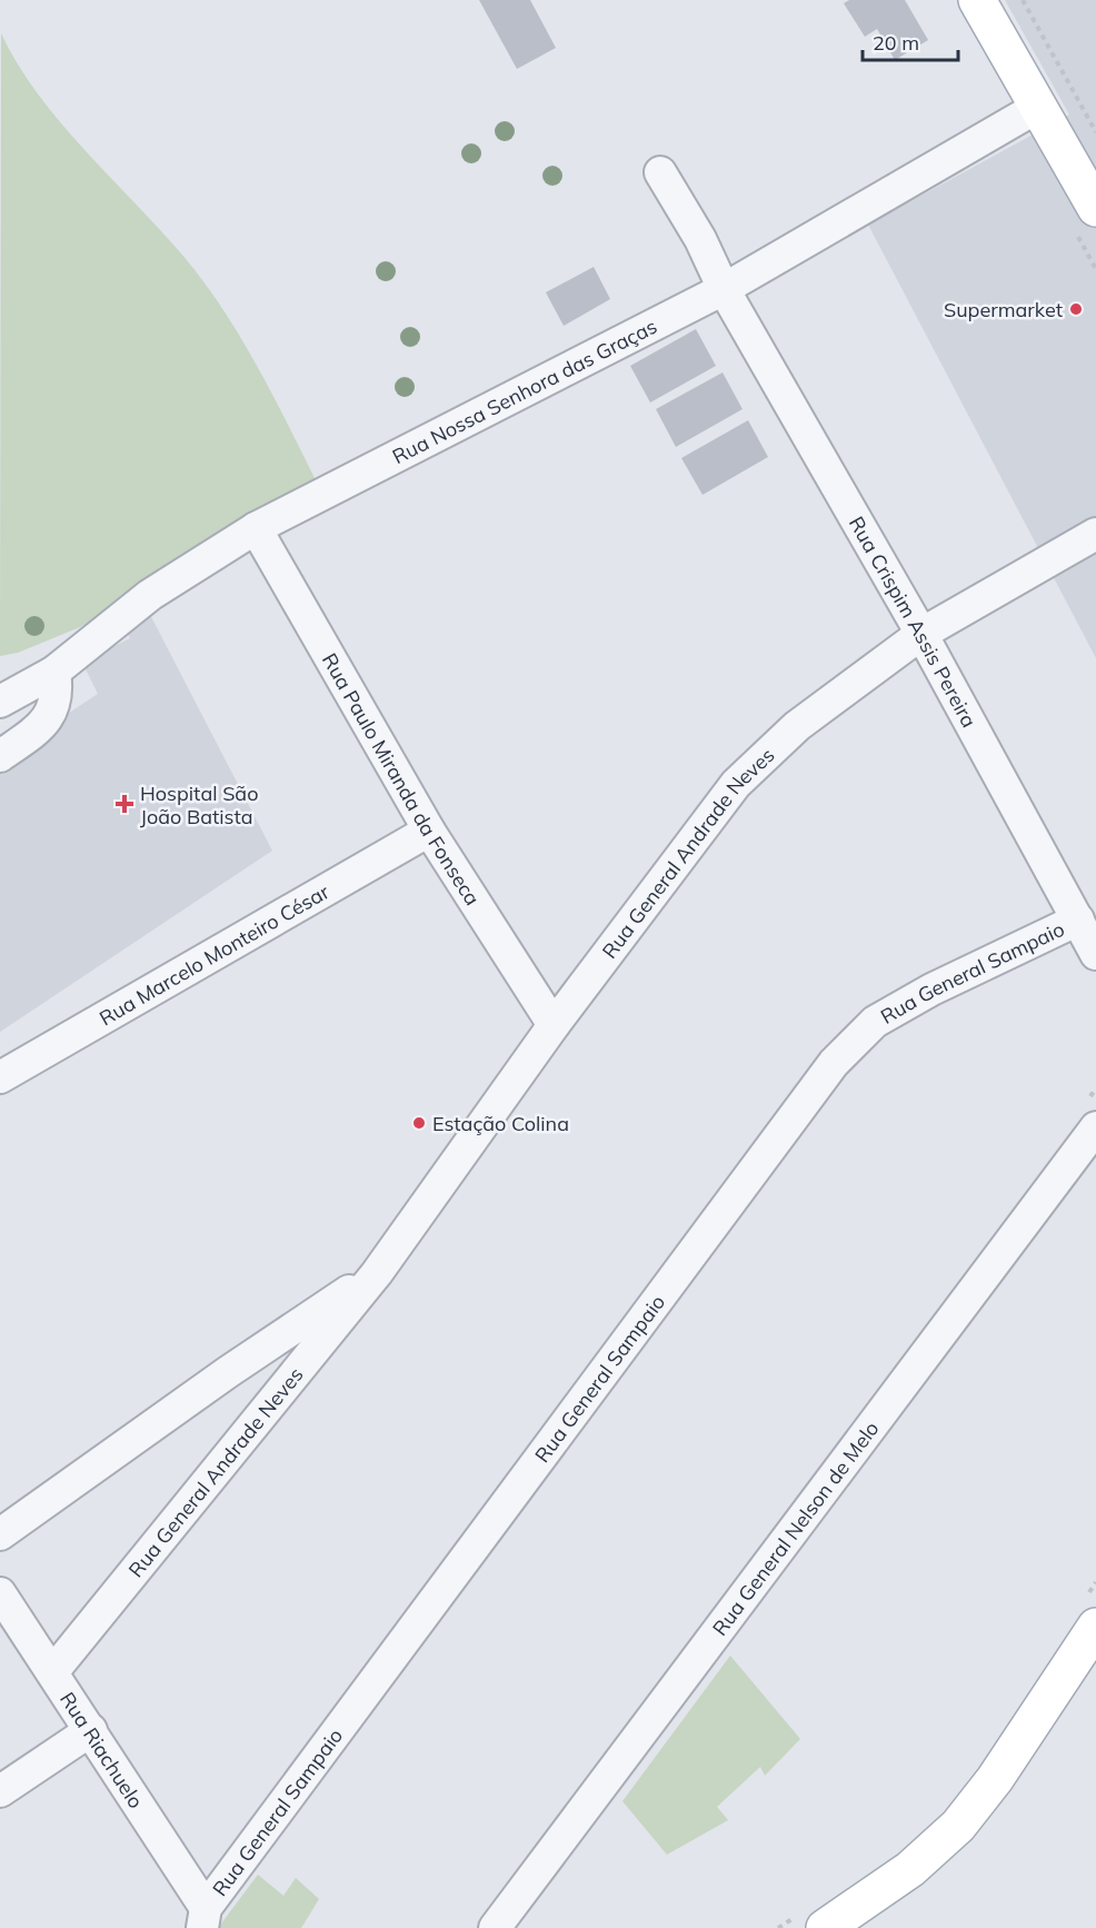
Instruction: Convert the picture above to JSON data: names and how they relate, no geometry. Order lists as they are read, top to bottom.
{
  "streets": {
    "street": [
      "Rua Nossa Senhora das Graças",
      "Rua Crispim Assis Pereira",
      "Rua Paulo Miranda da Fonseca",
      "Rua General Andrade Neves",
      "Rua Marcelo Monteiro César",
      "Rua General Sampaio",
      "Rua General Nelson de Melo",
      "Rua Riachuelo"
    ]
  },
  "crossings": [
    ["Rua Nossa Senhora das Graças", "Rua Crispim Assis Pereira"],
    ["Rua Nossa Senhora das Graças", "Rua Paulo Miranda da Fonseca"],
    ["Rua Crispim Assis Pereira", "Rua General Andrade Neves"],
    ["Rua Crispim Assis Pereira", "Rua General Sampaio"],
    ["Rua Paulo Miranda da Fonseca", "Rua General Andrade Neves"],
    ["Rua Paulo Miranda da Fonseca", "Rua Marcelo Monteiro César"],
    ["Rua General Andrade Neves", "Rua Riachuelo"],
    ["Rua General Sampaio", "Rua Riachuelo"]
  ],
  "places": {
    "other": ["Supermarket", "Estação Colina"],
    "health": ["Hospital São João Batista"]
  },
  "scale_bar": "20 m"
}
